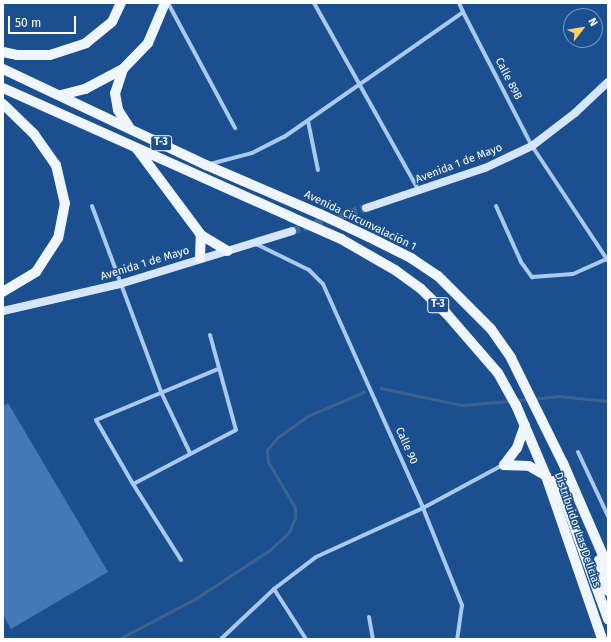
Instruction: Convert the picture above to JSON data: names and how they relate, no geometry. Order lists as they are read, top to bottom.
{
  "streets": {
    "main road": ["T-3", "Avenida Circunvalación 1", "Distribuidor Las Delicias"],
    "street": ["Calle 89B", "Avenida 1 de Mayo", "Calle 90"]
  },
  "crossings": [
    ["Calle 89B", "Avenida 1 de Mayo"],
    ["T-3", "Distribuidor Las Delicias"],
    ["Avenida 1 de Mayo", "Calle 90"],
    ["Avenida Circunvalación 1", "Distribuidor Las Delicias"]
  ],
  "scale_bar": "50 m",
  "north": "top right"
}
